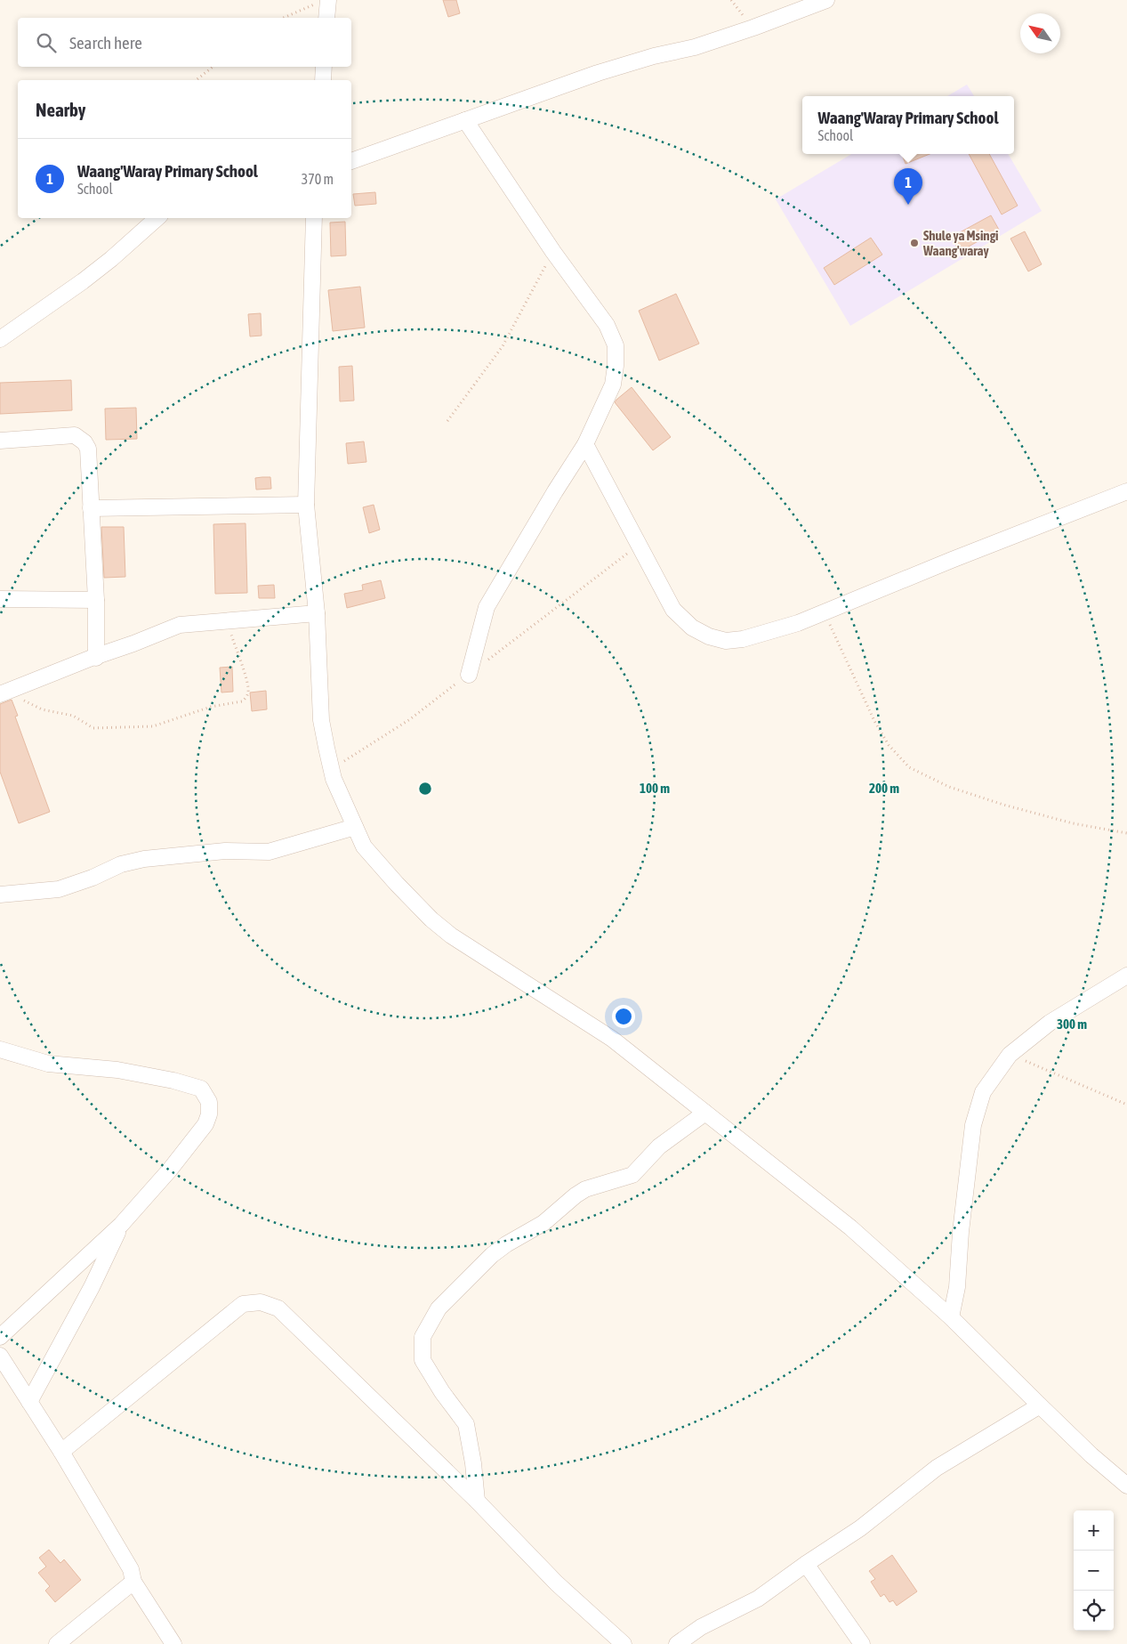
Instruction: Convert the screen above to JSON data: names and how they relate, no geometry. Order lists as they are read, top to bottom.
{
  "places": ["Shule ya Msingi Waang'waray"],
  "north": "top left",
  "page": {
    "search": "Search here",
    "heading": "Nearby",
    "popup": ["Waang'Waray Primary School", "School"],
    "list": [
      {
        "mark": "1",
        "name": "Waang'Waray Primary School",
        "note": "School",
        "value": "370 m"
      }
    ],
    "pins": "1",
    "map_buttons": ["+", "−"]
  },
  "rings": ["100 m", "200 m", "300 m"]
}
